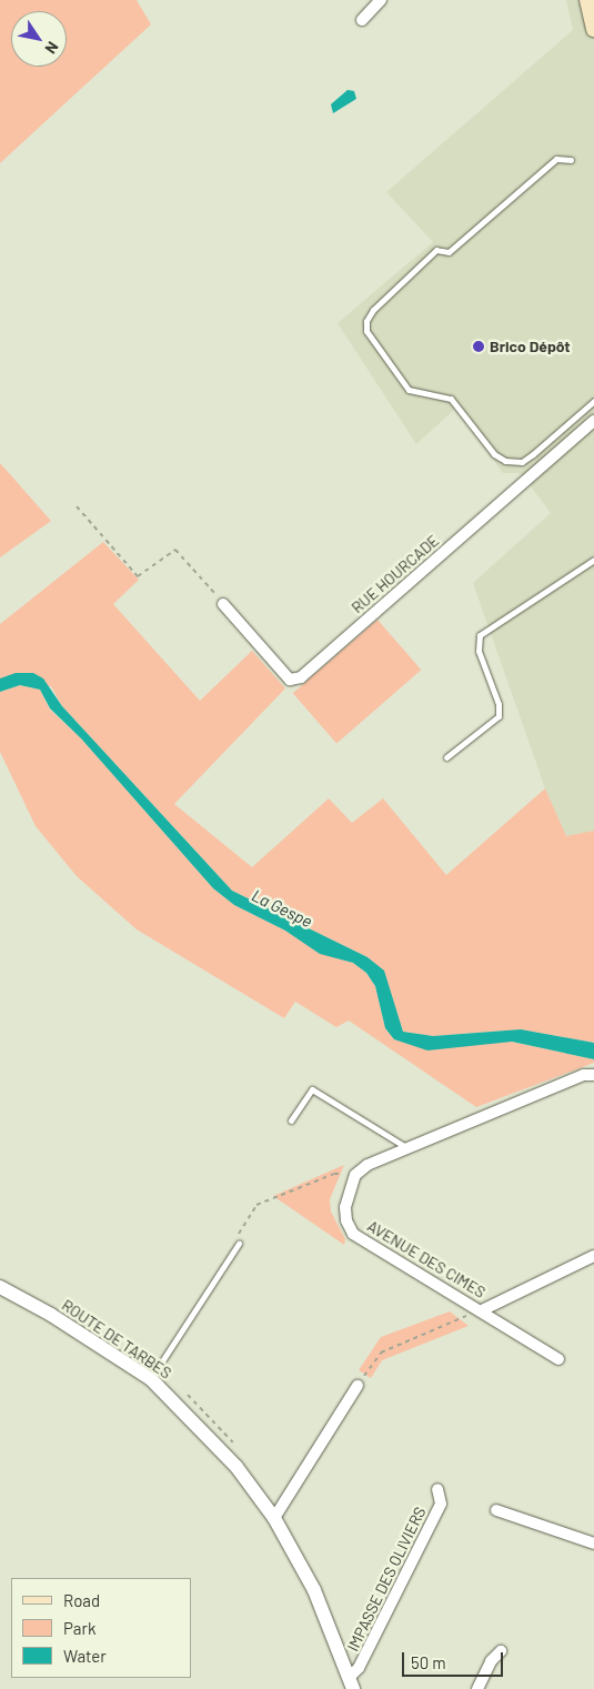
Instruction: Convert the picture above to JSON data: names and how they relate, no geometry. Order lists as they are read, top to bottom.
{
  "streets": {
    "street": [
      "RUE HOURCADE",
      "AVENUE DES CIMES",
      "ROUTE DE TARBES",
      "IMPASSE DES OLIVIERS"
    ]
  },
  "crossings": [
    ["ROUTE DE TARBES", "IMPASSE DES OLIVIERS"]
  ],
  "water": ["La Gespe"],
  "places": ["Brico Dépôt"],
  "legend": ["Road", "Park", "Water"],
  "scale_bar": "50 m",
  "north": "bottom right"
}
